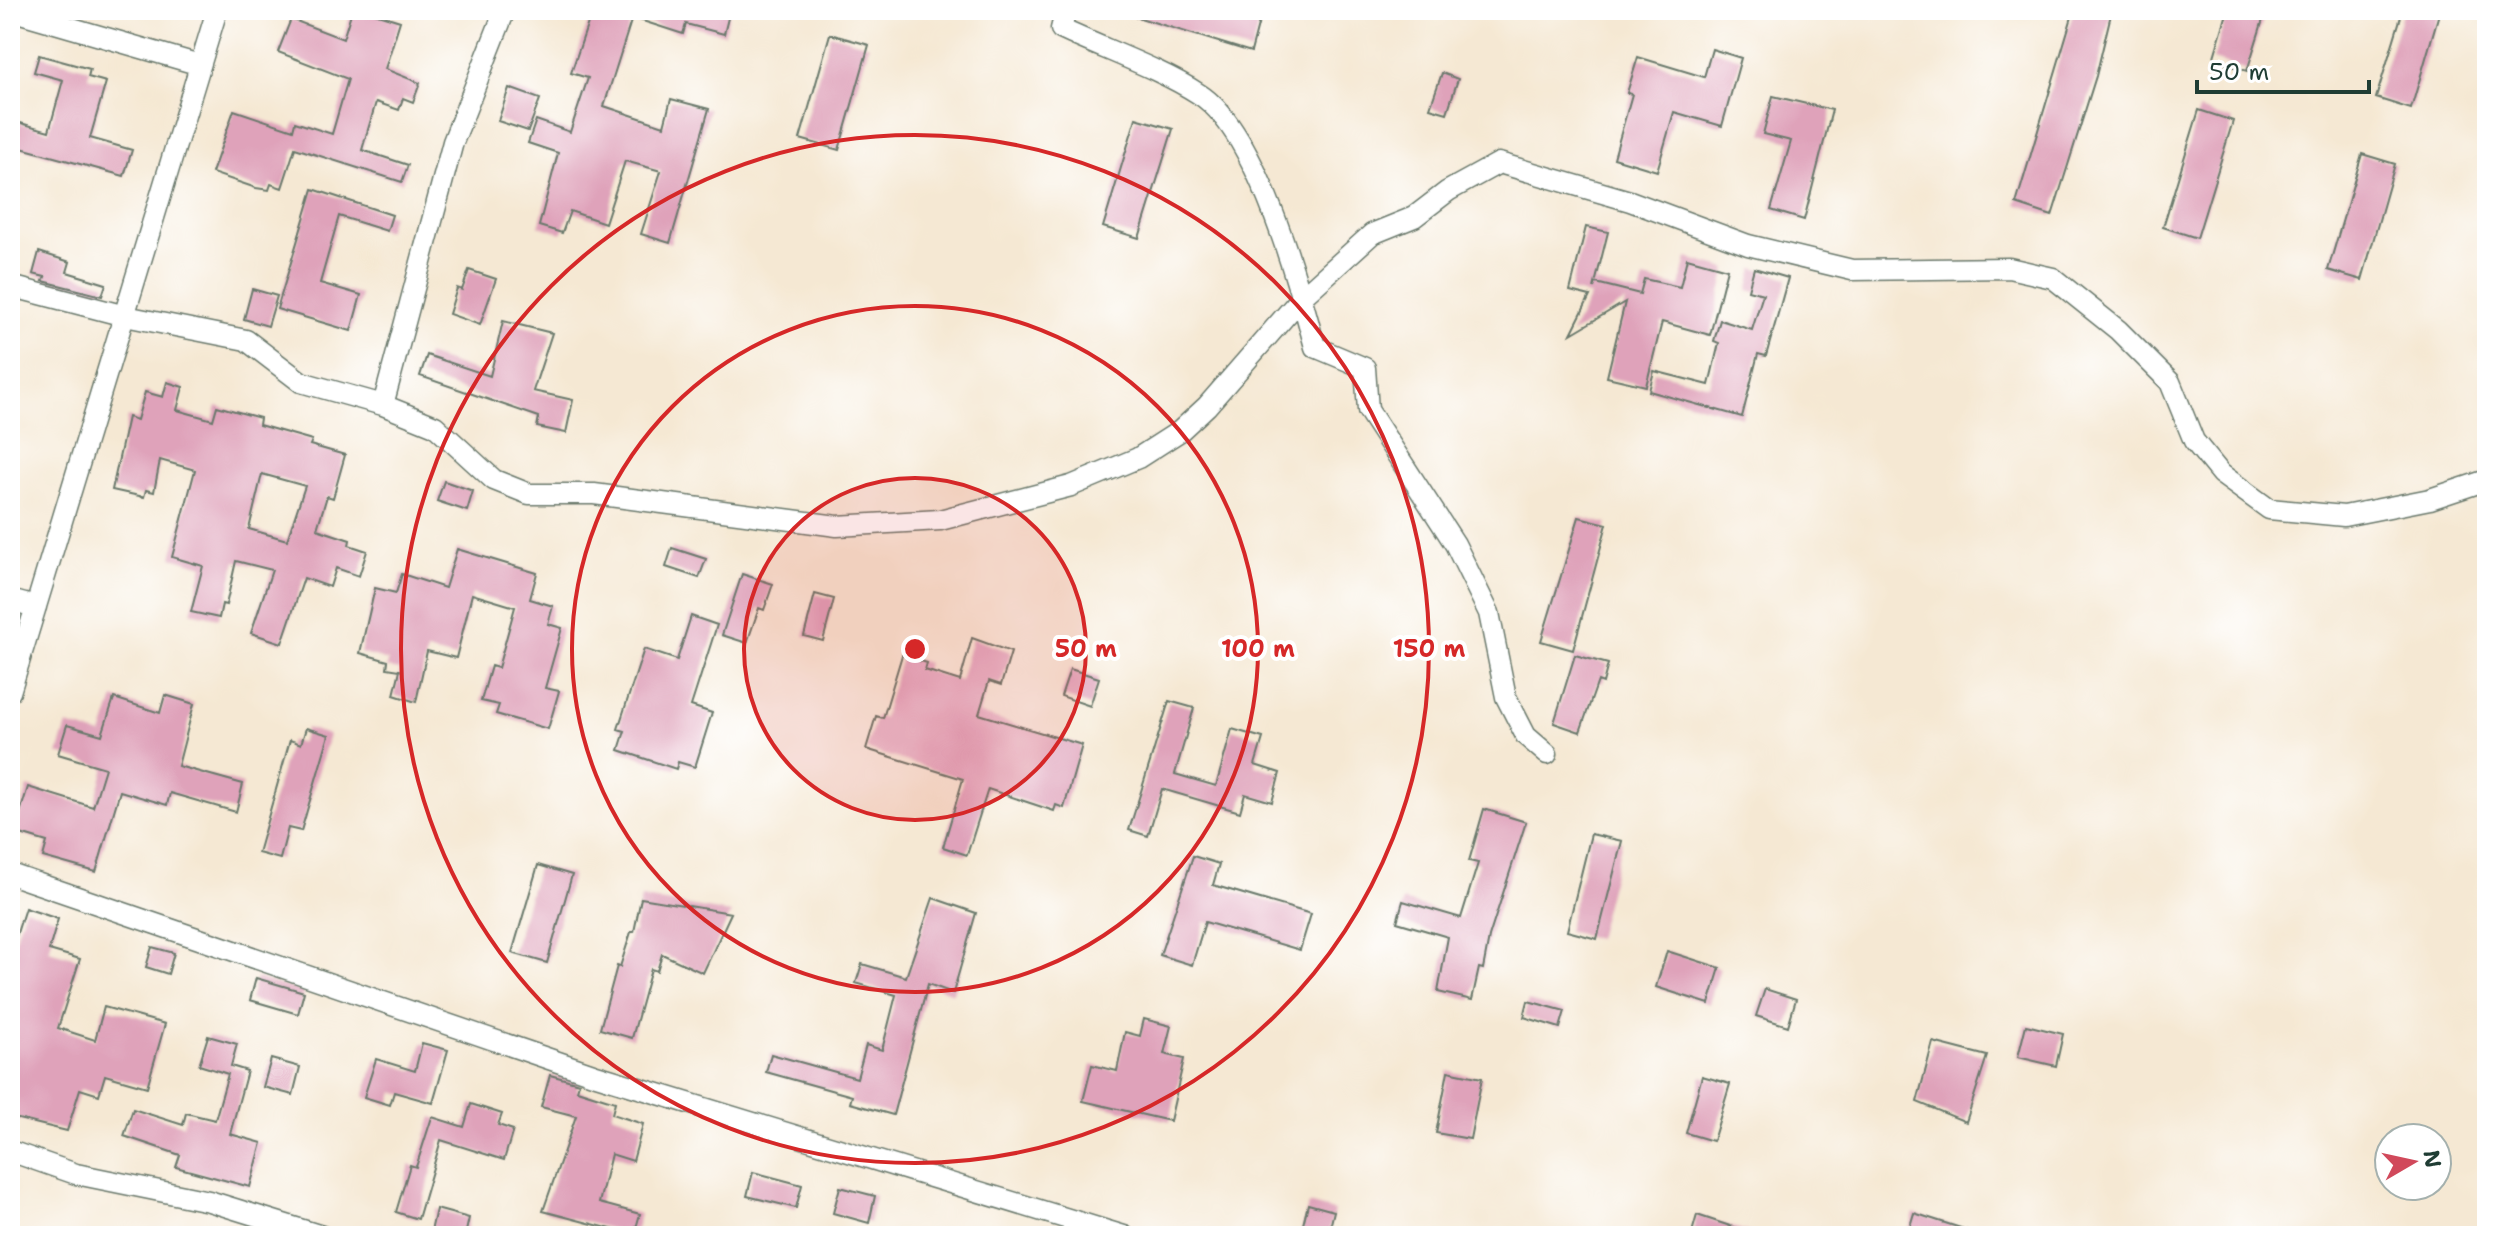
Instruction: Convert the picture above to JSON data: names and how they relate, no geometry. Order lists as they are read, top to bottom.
{
  "scale_bar": "50 m",
  "north": "right",
  "rings": ["50 m", "100 m", "150 m"]
}
